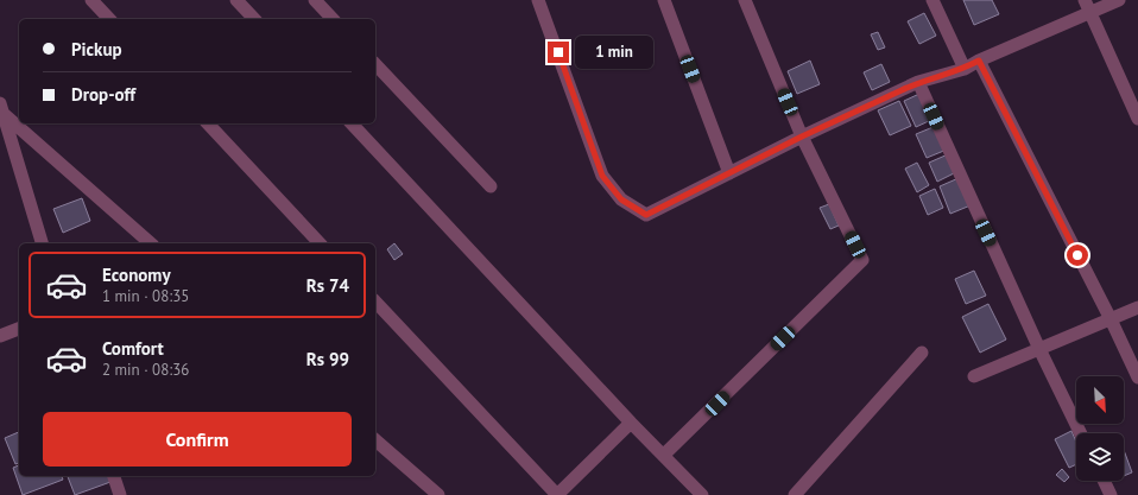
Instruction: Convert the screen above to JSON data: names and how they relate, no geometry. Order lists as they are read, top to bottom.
{
  "north": "bottom right",
  "page": {
    "banner": ["Pickup", "Drop-off"],
    "bubble": "1 min",
    "list": [
      {
        "name": "Economy",
        "note": "1 min · 08:35",
        "value": "Rs 74"
      },
      {
        "name": "Comfort",
        "note": "2 min · 08:36",
        "value": "Rs 99"
      }
    ],
    "buttons": "Confirm"
  }
}
